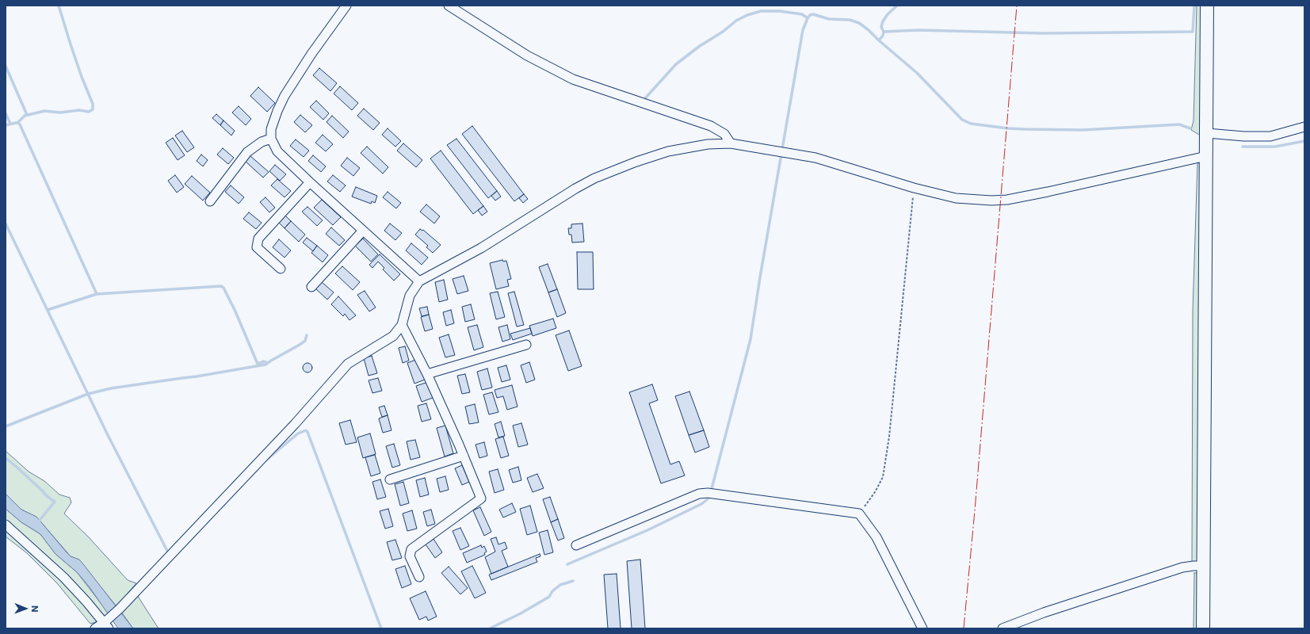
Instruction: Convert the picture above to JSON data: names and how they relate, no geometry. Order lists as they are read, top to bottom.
{
  "north": "right"
}
